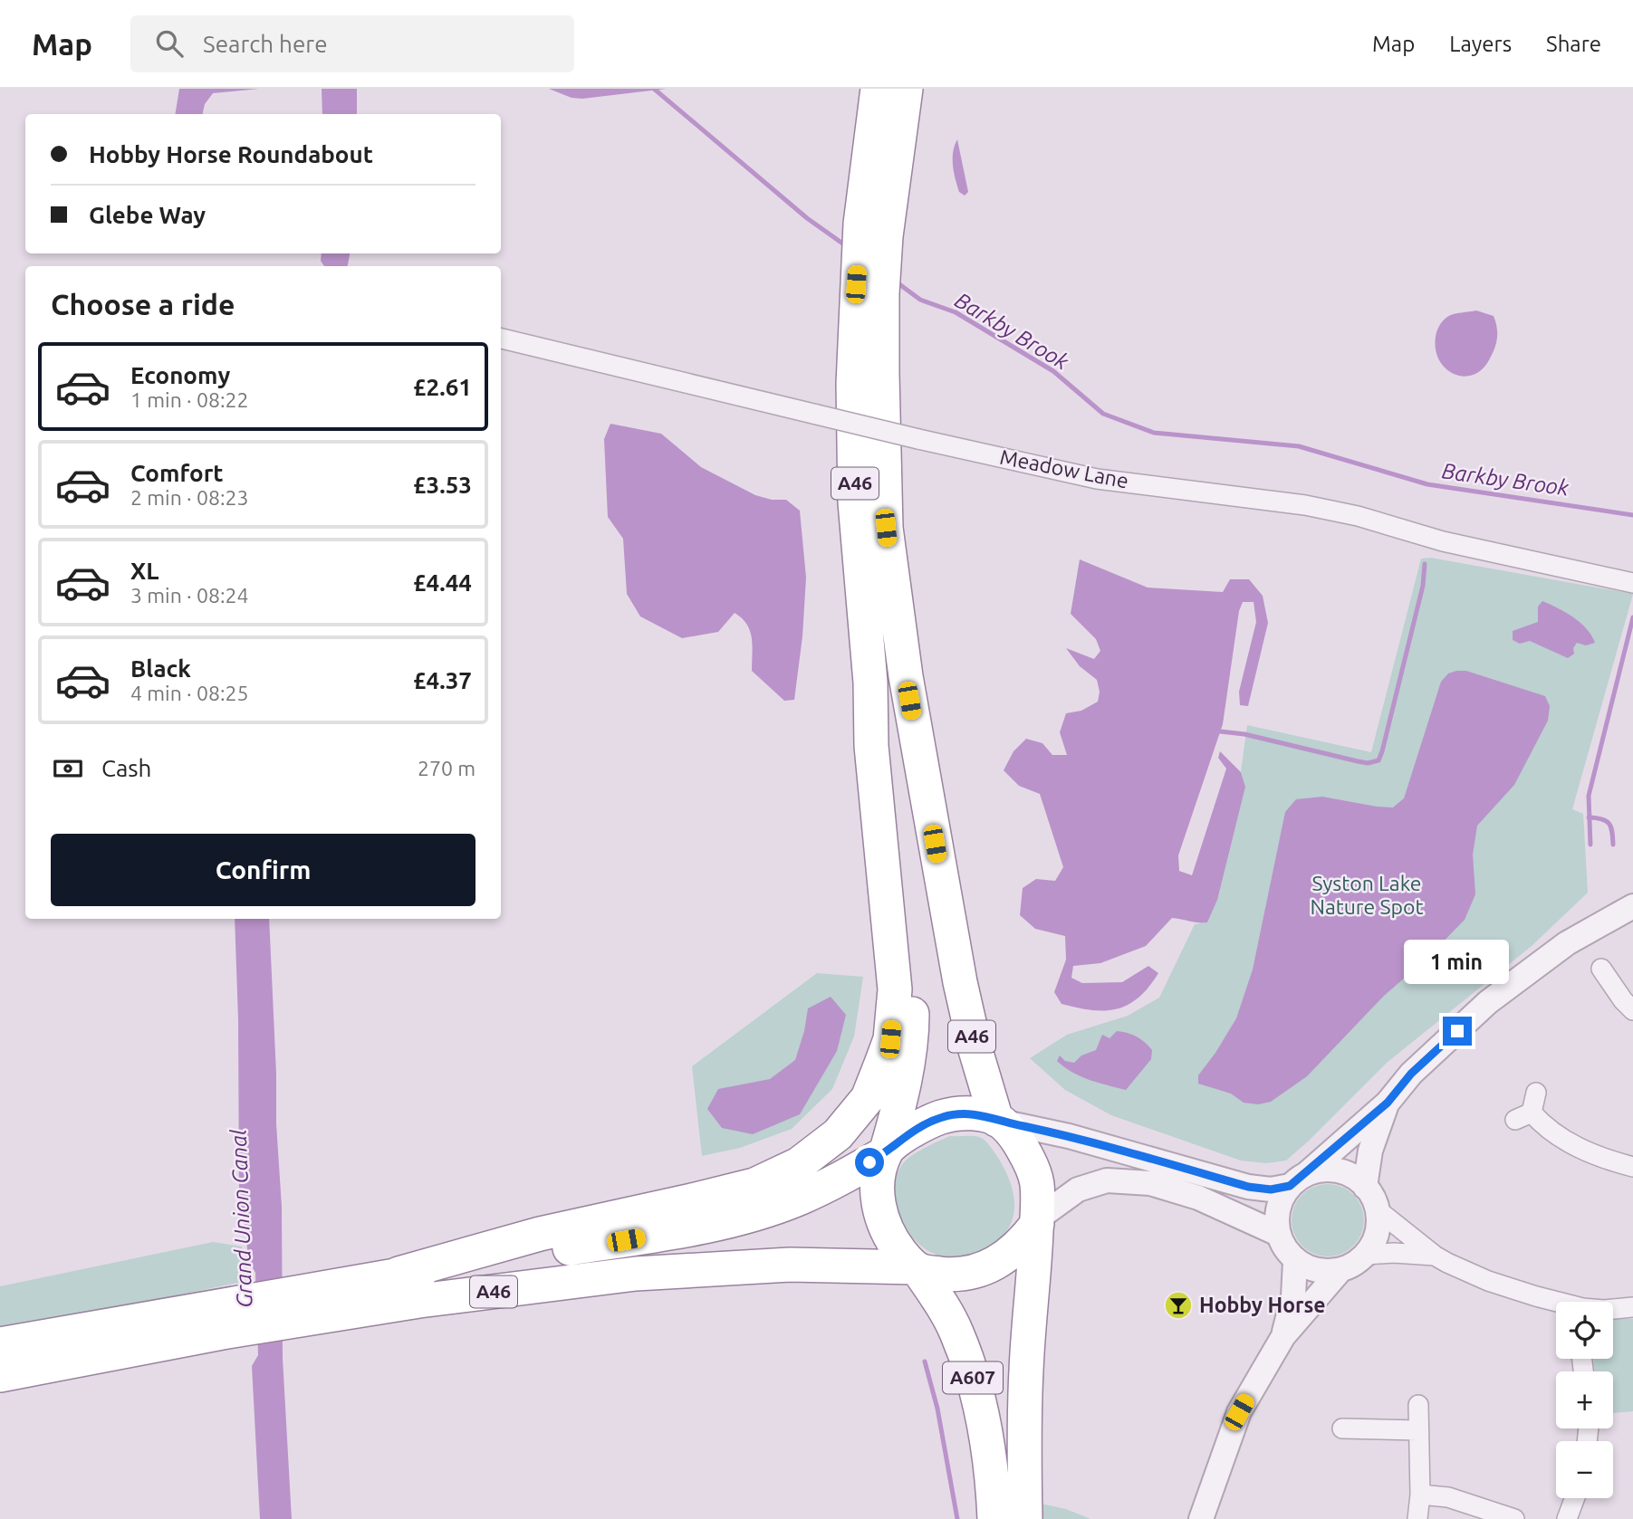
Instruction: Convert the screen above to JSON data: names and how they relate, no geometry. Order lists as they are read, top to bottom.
{
  "streets": {
    "highway": ["A46", "A607"],
    "street": ["Meadow Lane"]
  },
  "crossings": [
    ["A46", "A607"]
  ],
  "water": ["Barkby Brook", "Grand Union Canal"],
  "parks": ["Syston Lake Nature Spot"],
  "places": {
    "bar": ["Hobby Horse"]
  },
  "page": {
    "header": "Map",
    "search": "Search here",
    "nav": ["Map", "Layers", "Share"],
    "banner": ["Hobby Horse Roundabout", "Glebe Way"],
    "heading": "Choose a ride",
    "list": [
      {
        "name": "Economy",
        "note": "1 min · 08:22",
        "value": "£2.61"
      },
      {
        "name": "Comfort",
        "note": "2 min · 08:23",
        "value": "£3.53"
      },
      {
        "name": "XL",
        "note": "3 min · 08:24",
        "value": "£4.44"
      },
      {
        "name": "Black",
        "note": "4 min · 08:25",
        "value": "£4.37"
      }
    ],
    "pay": ["Cash", "270 m"],
    "buttons": "Confirm",
    "bubble": "1 min",
    "map_buttons": ["+", "−"]
  }
}
